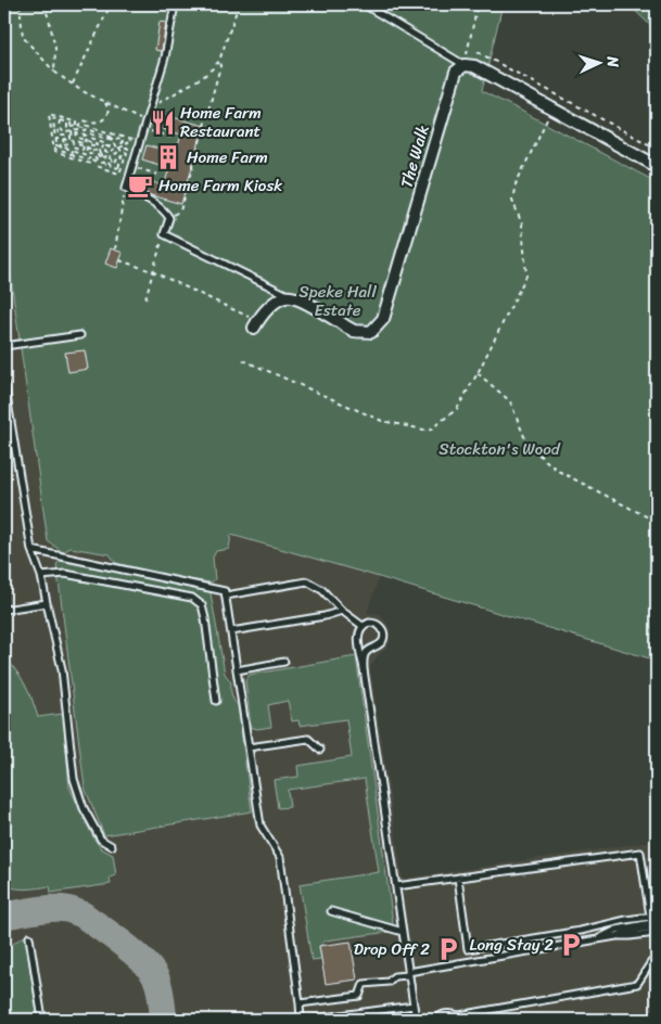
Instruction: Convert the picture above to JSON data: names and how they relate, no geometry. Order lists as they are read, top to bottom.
{
  "streets": {
    "street": ["The Walk"]
  },
  "parks": ["Speke Hall Estate", "Stockton's Wood"],
  "places": {
    "restaurant": ["Home Farm Restaurant"],
    "building": ["Home Farm"],
    "cafe": ["Home Farm Kiosk"],
    "parking": ["Long Stay 2", "Drop Off 2"]
  },
  "north": "right"
}
